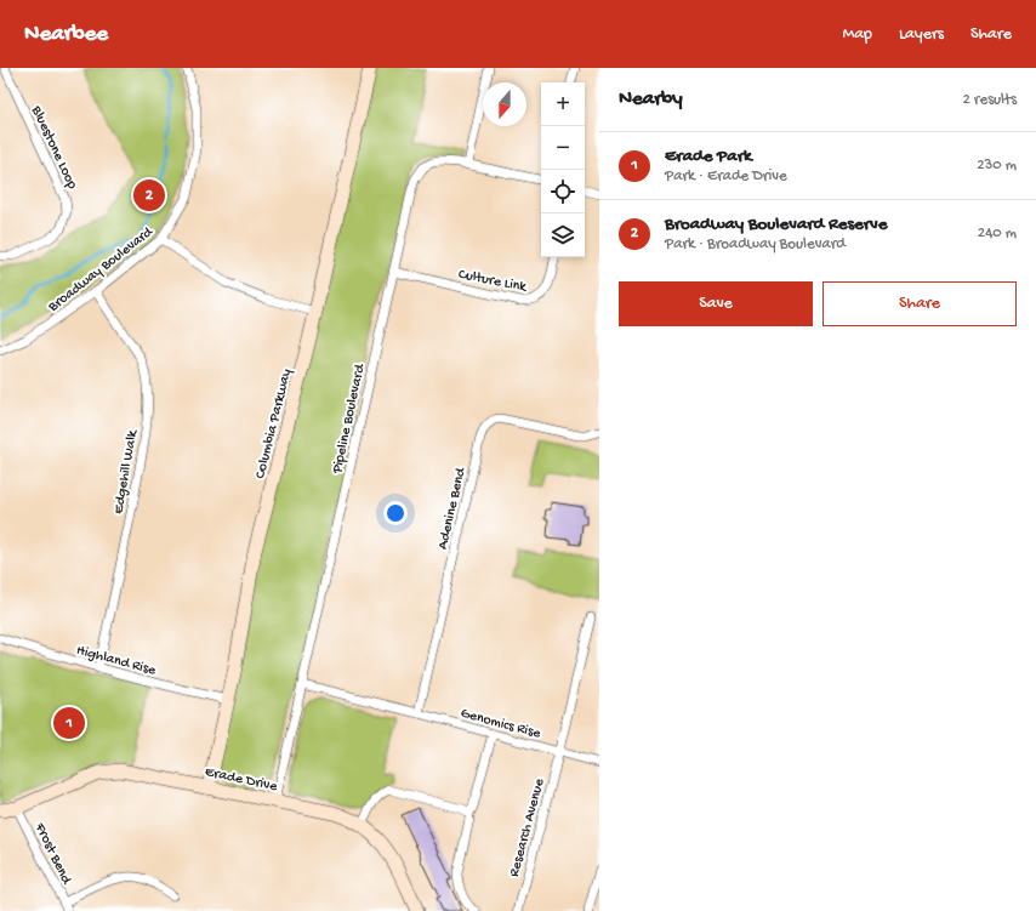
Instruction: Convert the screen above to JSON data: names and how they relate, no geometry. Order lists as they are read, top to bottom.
{
  "streets": {
    "street": [
      "Bluestone Loop",
      "Broadway Boulevard",
      "Culture Link",
      "Pipeline Boulevard",
      "Columbia Parkway",
      "Edgehill Walk",
      "Adenine Bend",
      "Highland Rise",
      "Genomics Rise",
      "Erade Drive",
      "Research Avenue",
      "Frost Bend"
    ]
  },
  "crossings": [
    ["Broadway Boulevard", "Edgehill Walk"],
    ["Culture Link", "Pipeline Boulevard"],
    ["Pipeline Boulevard", "Genomics Rise"],
    ["Pipeline Boulevard", "Erade Drive"],
    ["Columbia Parkway", "Highland Rise"],
    ["Columbia Parkway", "Erade Drive"],
    ["Edgehill Walk", "Highland Rise"],
    ["Adenine Bend", "Genomics Rise"],
    ["Genomics Rise", "Research Avenue"],
    ["Erade Drive", "Frost Bend"]
  ],
  "north": "bottom",
  "page": {
    "header": "Nearbee",
    "nav": ["Map", "Layers", "Share"],
    "heading": ["Nearby", "2 results"],
    "map_buttons": ["+", "−"],
    "list": [
      {
        "mark": "1",
        "name": "Erade Park",
        "note": "Park · Erade Drive",
        "value": "230 m"
      },
      {
        "mark": "2",
        "name": "Broadway Boulevard Reserve",
        "note": "Park · Broadway Boulevard",
        "value": "240 m"
      }
    ],
    "pins": ["2", "1"],
    "buttons": ["Save", "Share"]
  }
}
